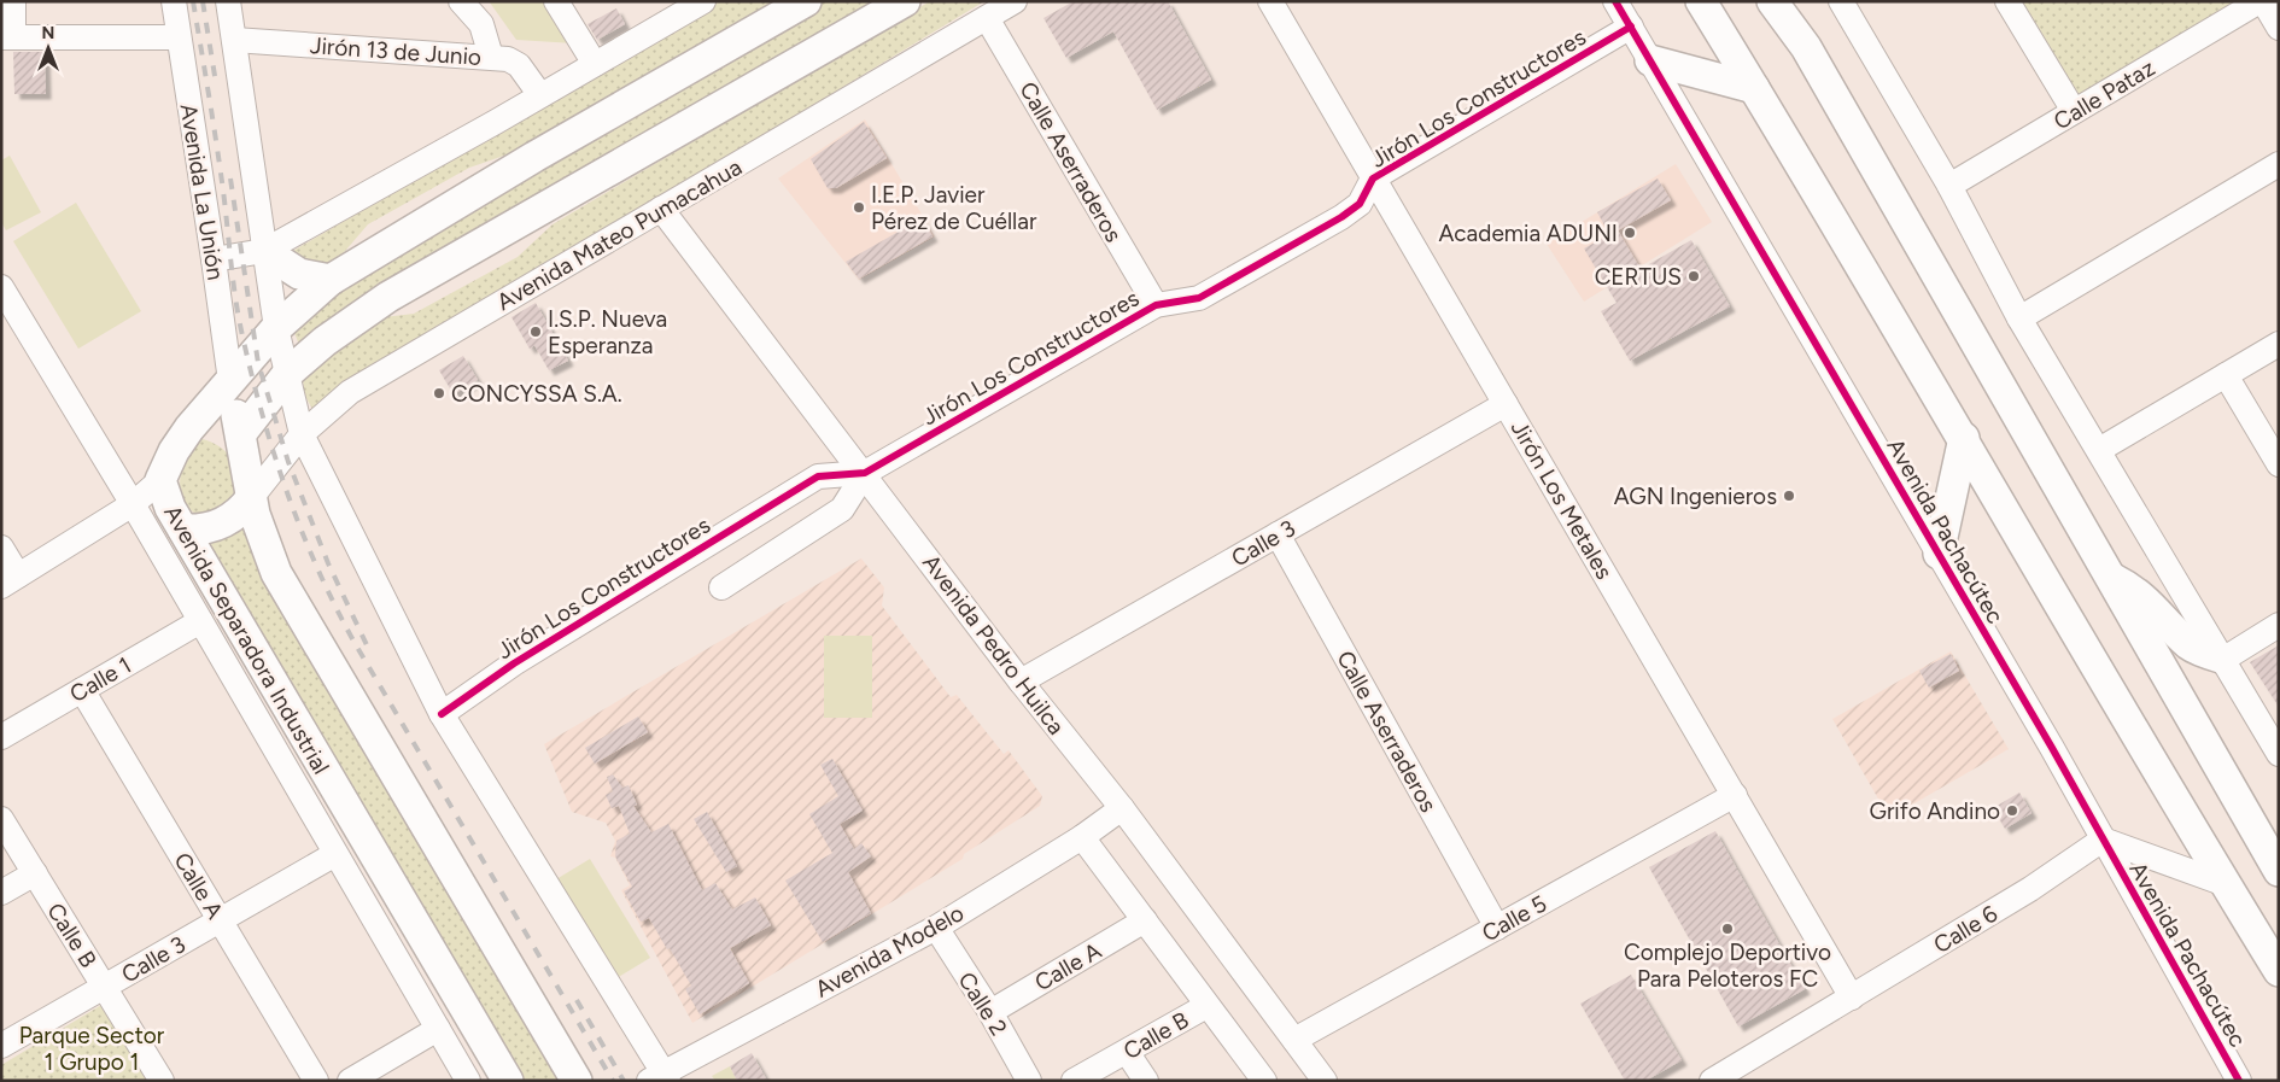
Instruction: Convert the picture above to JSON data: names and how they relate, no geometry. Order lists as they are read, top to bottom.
{
  "streets": {
    "main road": ["Avenida Separadora Industrial"],
    "street": [
      "Jirón 13 de Junio",
      "Calle Pataz",
      "Jirón Los Constructores",
      "Calle Aserraderos",
      "Avenida La Unión",
      "Avenida Mateo Pumacahua",
      "Jirón Los Metales",
      "Avenida Pachacútec",
      "Calle 3",
      "Avenida Pedro Huilca",
      "Calle 1",
      "Calle A",
      "Calle 5",
      "Calle 6",
      "Calle B",
      "Avenida Modelo",
      "Calle 2"
    ]
  },
  "crossings": [
    ["Jirón Los Constructores", "Calle Aserraderos"],
    ["Jirón Los Constructores", "Jirón Los Metales"],
    ["Jirón Los Constructores", "Avenida Pachacútec"],
    ["Jirón Los Constructores", "Avenida Pedro Huilca"],
    ["Calle Aserraderos", "Avenida Mateo Pumacahua"],
    ["Calle Aserraderos", "Calle 3"],
    ["Calle Aserraderos", "Calle 5"],
    ["Avenida La Unión", "Avenida Separadora Industrial"],
    ["Avenida Mateo Pumacahua", "Avenida Separadora Industrial"],
    ["Avenida Mateo Pumacahua", "Avenida Pedro Huilca"],
    ["Jirón Los Metales", "Calle 3"],
    ["Jirón Los Metales", "Calle 5"],
    ["Jirón Los Metales", "Calle 6"],
    ["Avenida Pachacútec", "Calle 6"],
    ["Calle 3", "Avenida Separadora Industrial"],
    ["Calle 3", "Avenida Pedro Huilca"],
    ["Calle 3", "Calle A"],
    ["Calle 3", "Calle B"],
    ["Avenida Separadora Industrial", "Calle 1"],
    ["Avenida Pedro Huilca", "Calle 5"],
    ["Avenida Pedro Huilca", "Avenida Modelo"],
    ["Calle 1", "Calle A"],
    ["Calle A", "Calle 2"],
    ["Avenida Modelo", "Calle 2"]
  ],
  "parks": ["Parque Sector 1 Grupo 1"],
  "places": [
    "I.E.P. Javier Pérez de Cuéllar",
    "Academia ADUNI",
    "CERTUS",
    "I.S.P. Nueva Esperanza",
    "CONCYSSA S.A.",
    "AGN Ingenieros",
    "Grifo Andino",
    "Complejo Deportivo Para Peloteros FC"
  ],
  "north": "top"
}
